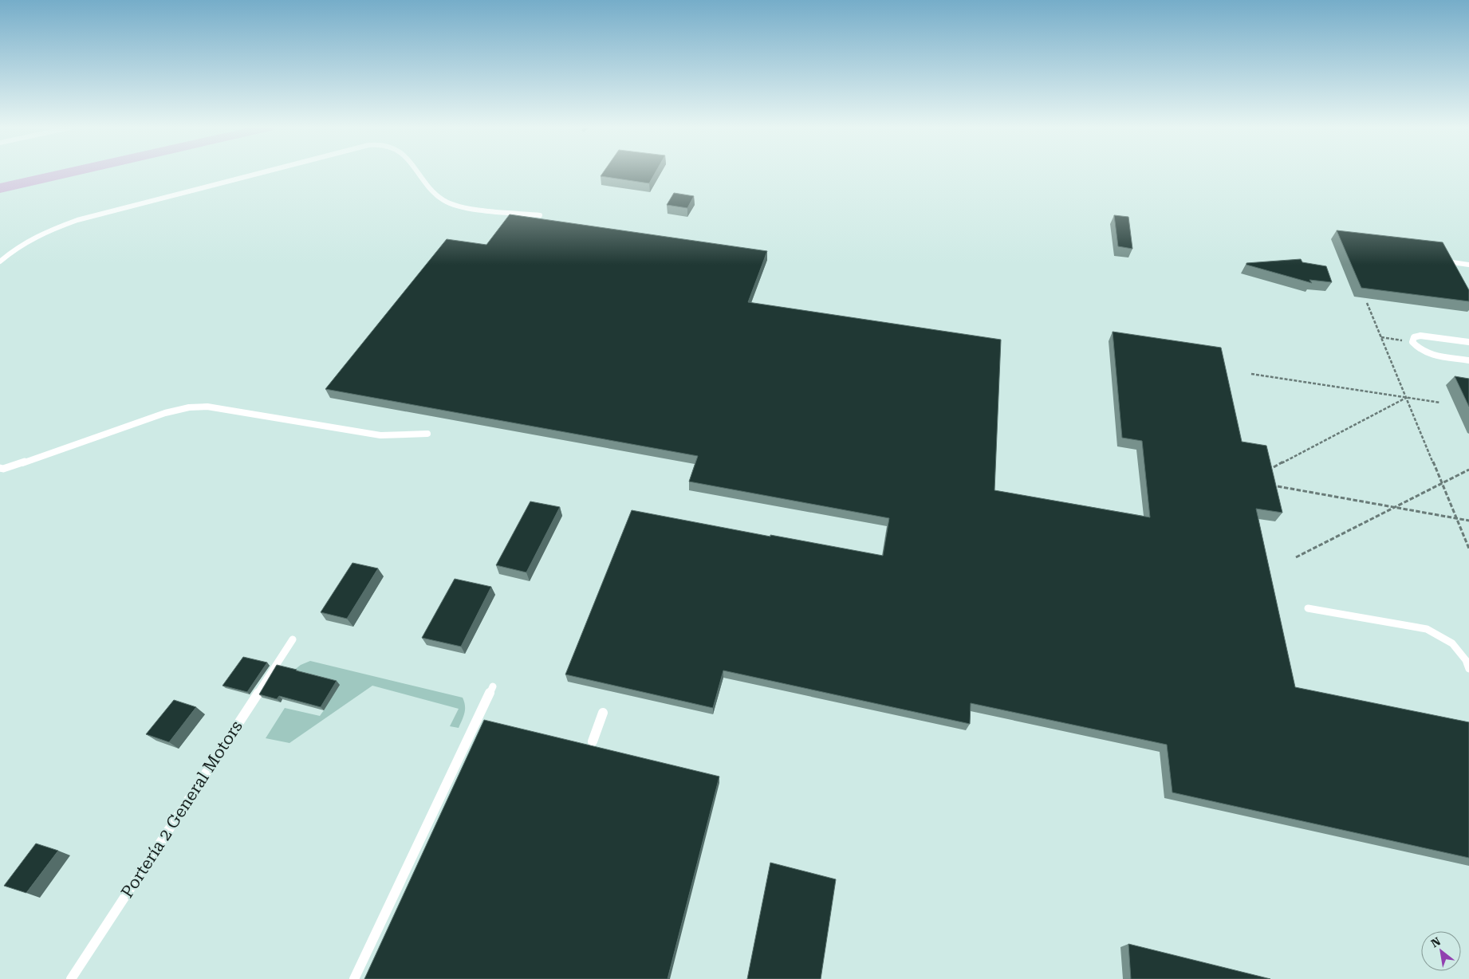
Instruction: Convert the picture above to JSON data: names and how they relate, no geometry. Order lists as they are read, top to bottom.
{
  "streets": {
    "lane": ["Portería 2 General Motors"]
  },
  "north": "top left"
}
